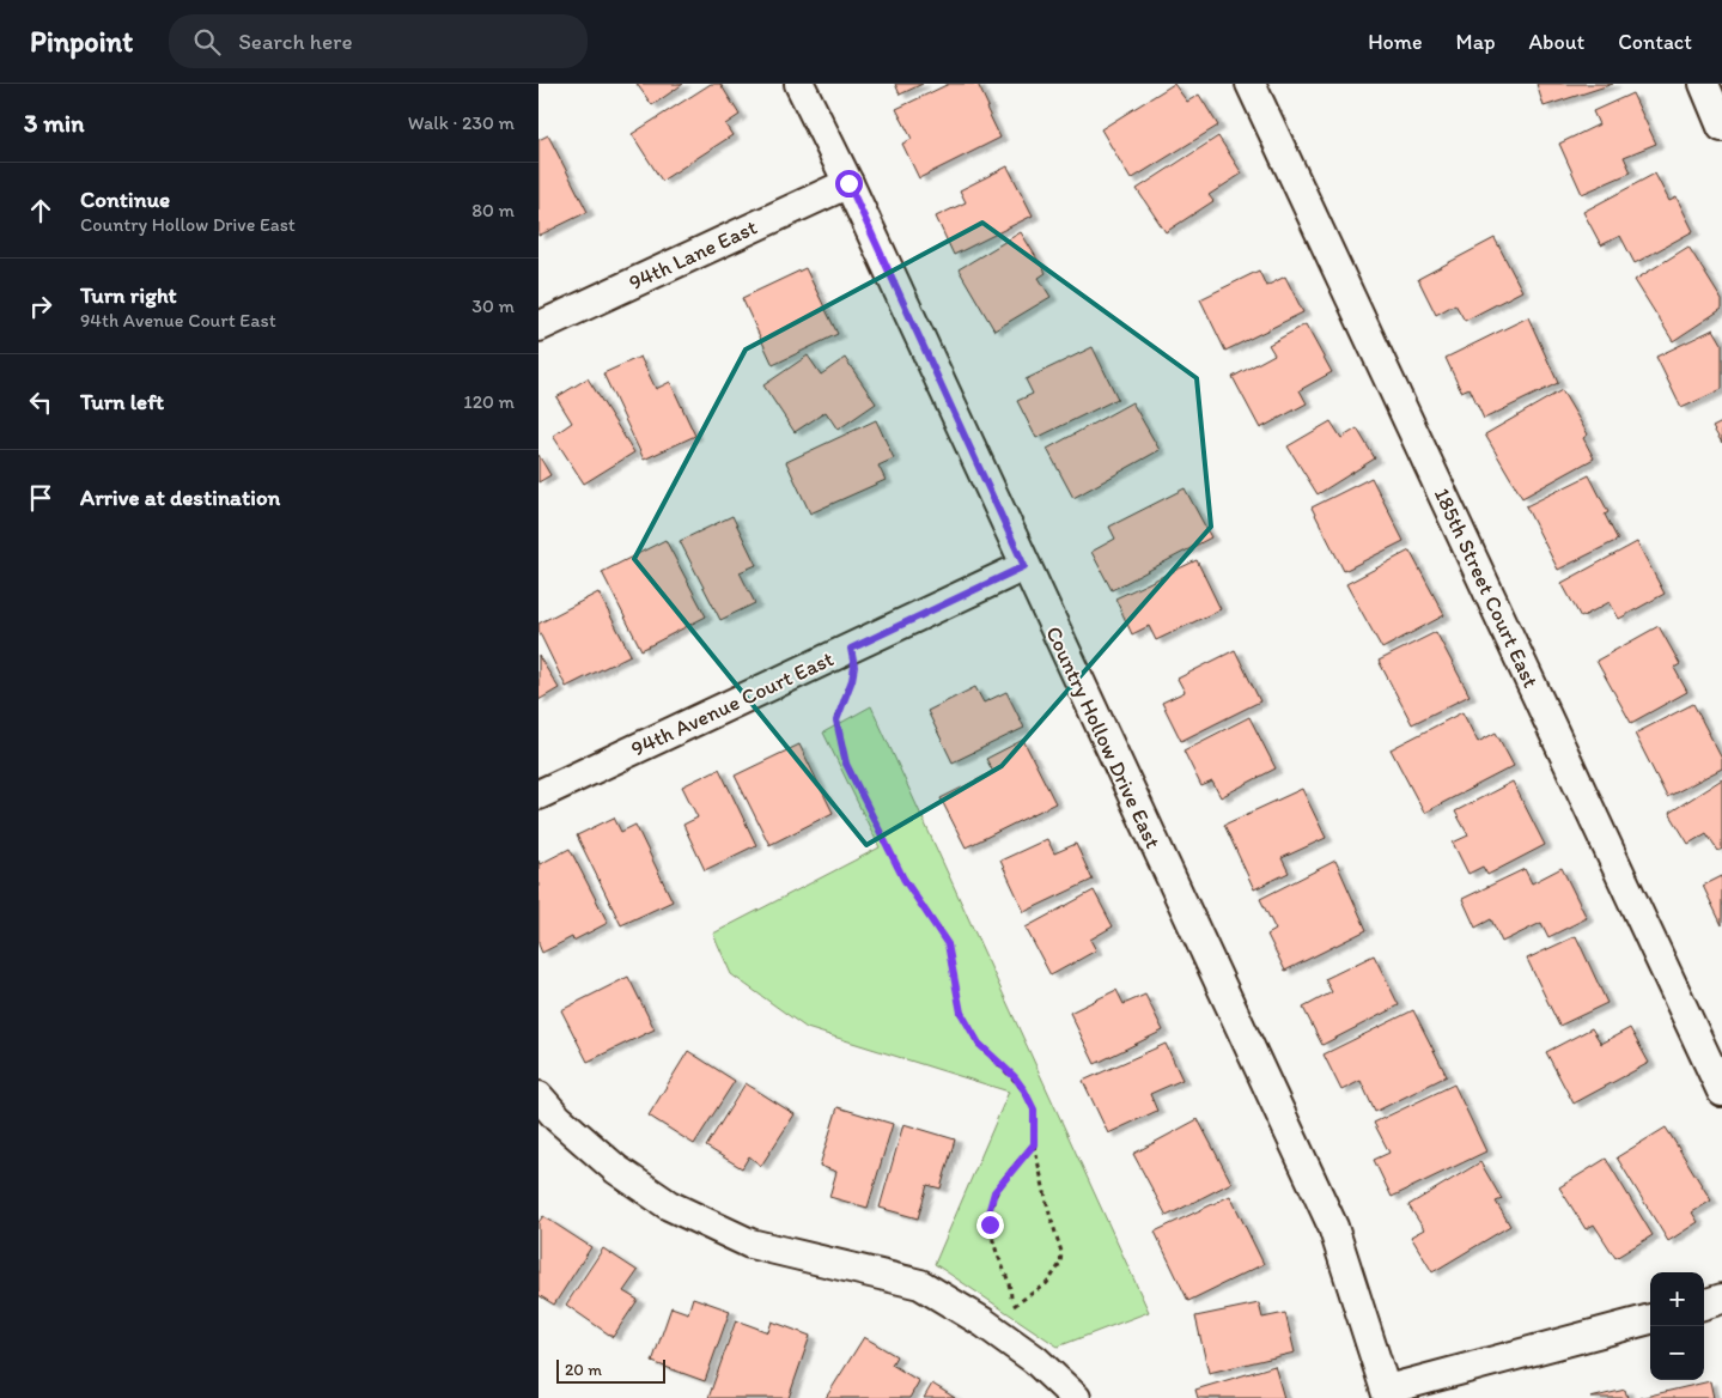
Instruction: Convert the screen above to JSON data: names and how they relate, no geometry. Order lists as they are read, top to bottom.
{
  "streets": {
    "street": [
      "94th Lane East",
      "185th Street Court East",
      "94th Avenue Court East",
      "Country Hollow Drive East"
    ]
  },
  "crossings": [
    ["94th Lane East", "Country Hollow Drive East"],
    ["94th Avenue Court East", "Country Hollow Drive East"]
  ],
  "scale_bar": "20 m",
  "page": {
    "header": "Pinpoint",
    "search": "Search here",
    "nav": [
      "Home",
      "Map",
      "About",
      "Contact"
    ],
    "heading": ["3 min", "Walk · 230 m"],
    "list": [
      ["Continue", "Country Hollow Drive East", "80 m"],
      ["Turn right", "94th Avenue Court East", "30 m"],
      ["Turn left", "120 m"],
      "Arrive at destination"
    ],
    "map_buttons": ["+", "−"],
    "scale": "20 m"
  }
}
